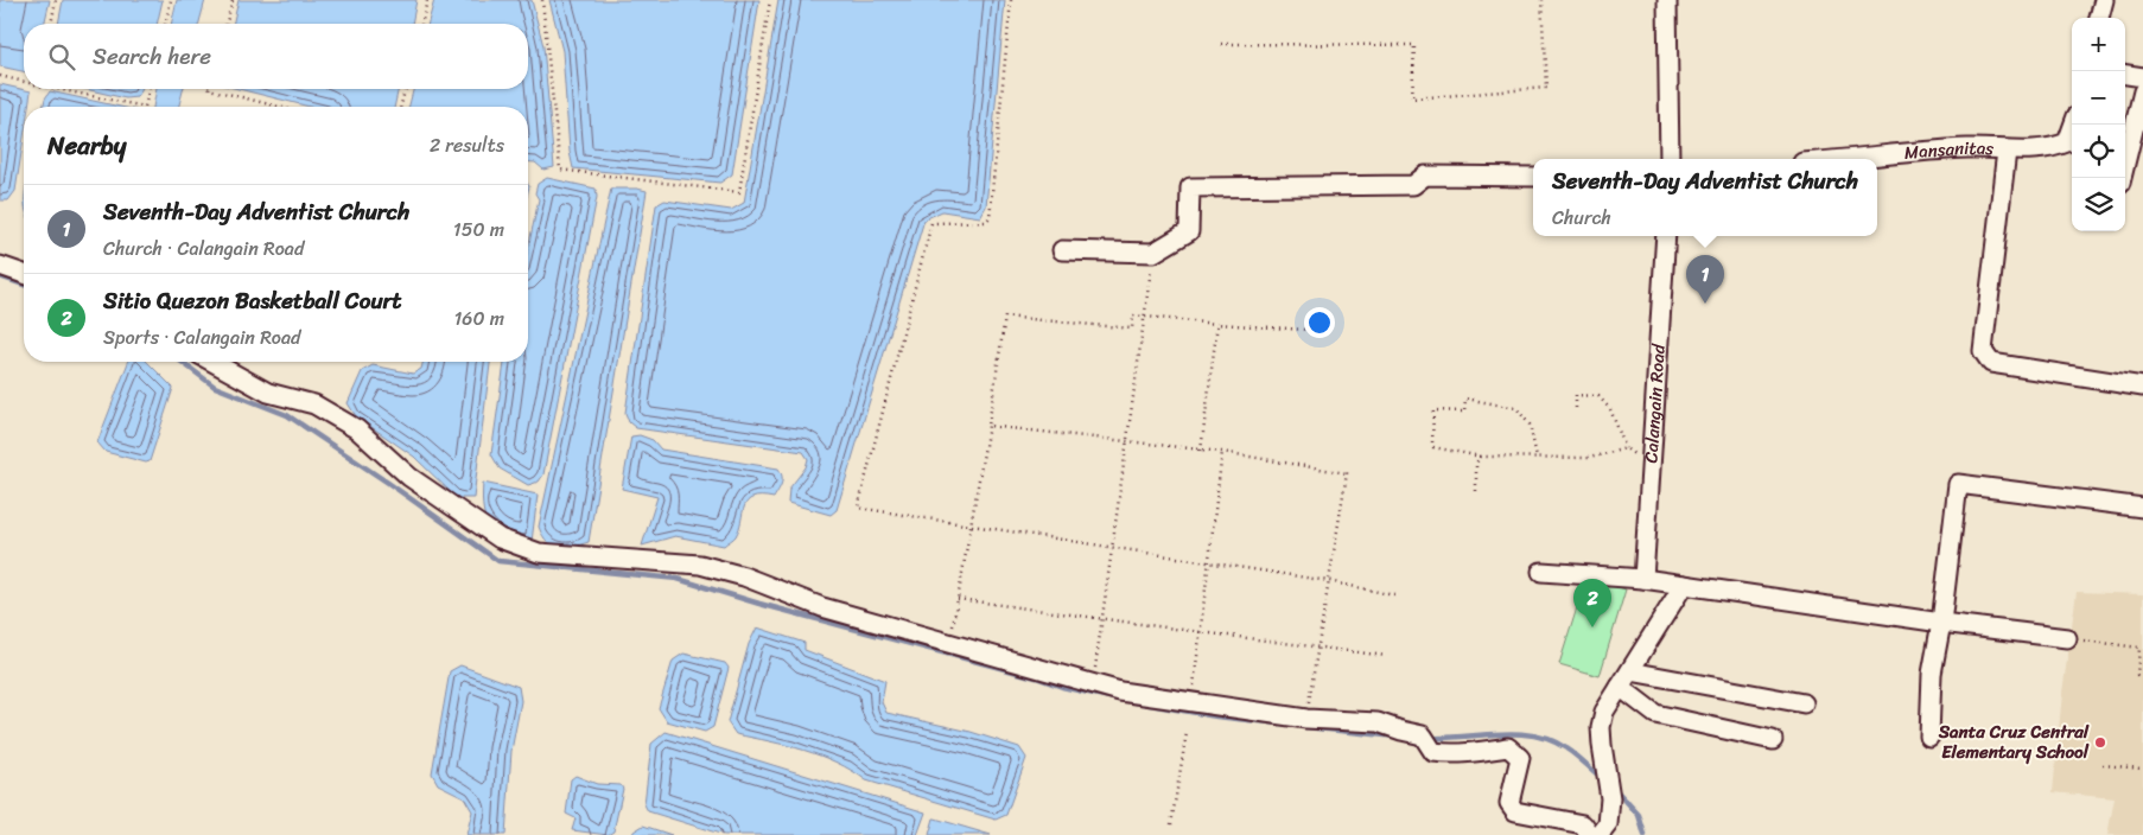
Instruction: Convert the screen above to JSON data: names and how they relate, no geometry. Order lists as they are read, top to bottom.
{
  "streets": {
    "street": ["Mansanitas", "Calangain Road"]
  },
  "places": ["Santa Cruz Central Elementary School"],
  "page": {
    "map_buttons": ["+", "−"],
    "search": "Search here",
    "heading": ["Nearby", "2 results"],
    "popup": ["Seventh-Day Adventist Church", "Church"],
    "list": [
      {
        "mark": "1",
        "name": "Seventh-Day Adventist Church",
        "note": "Church · Calangain Road",
        "value": "150 m"
      },
      {
        "mark": "2",
        "name": "Sitio Quezon Basketball Court",
        "note": "Sports · Calangain Road",
        "value": "160 m"
      }
    ],
    "pins": ["1", "2"]
  }
}
